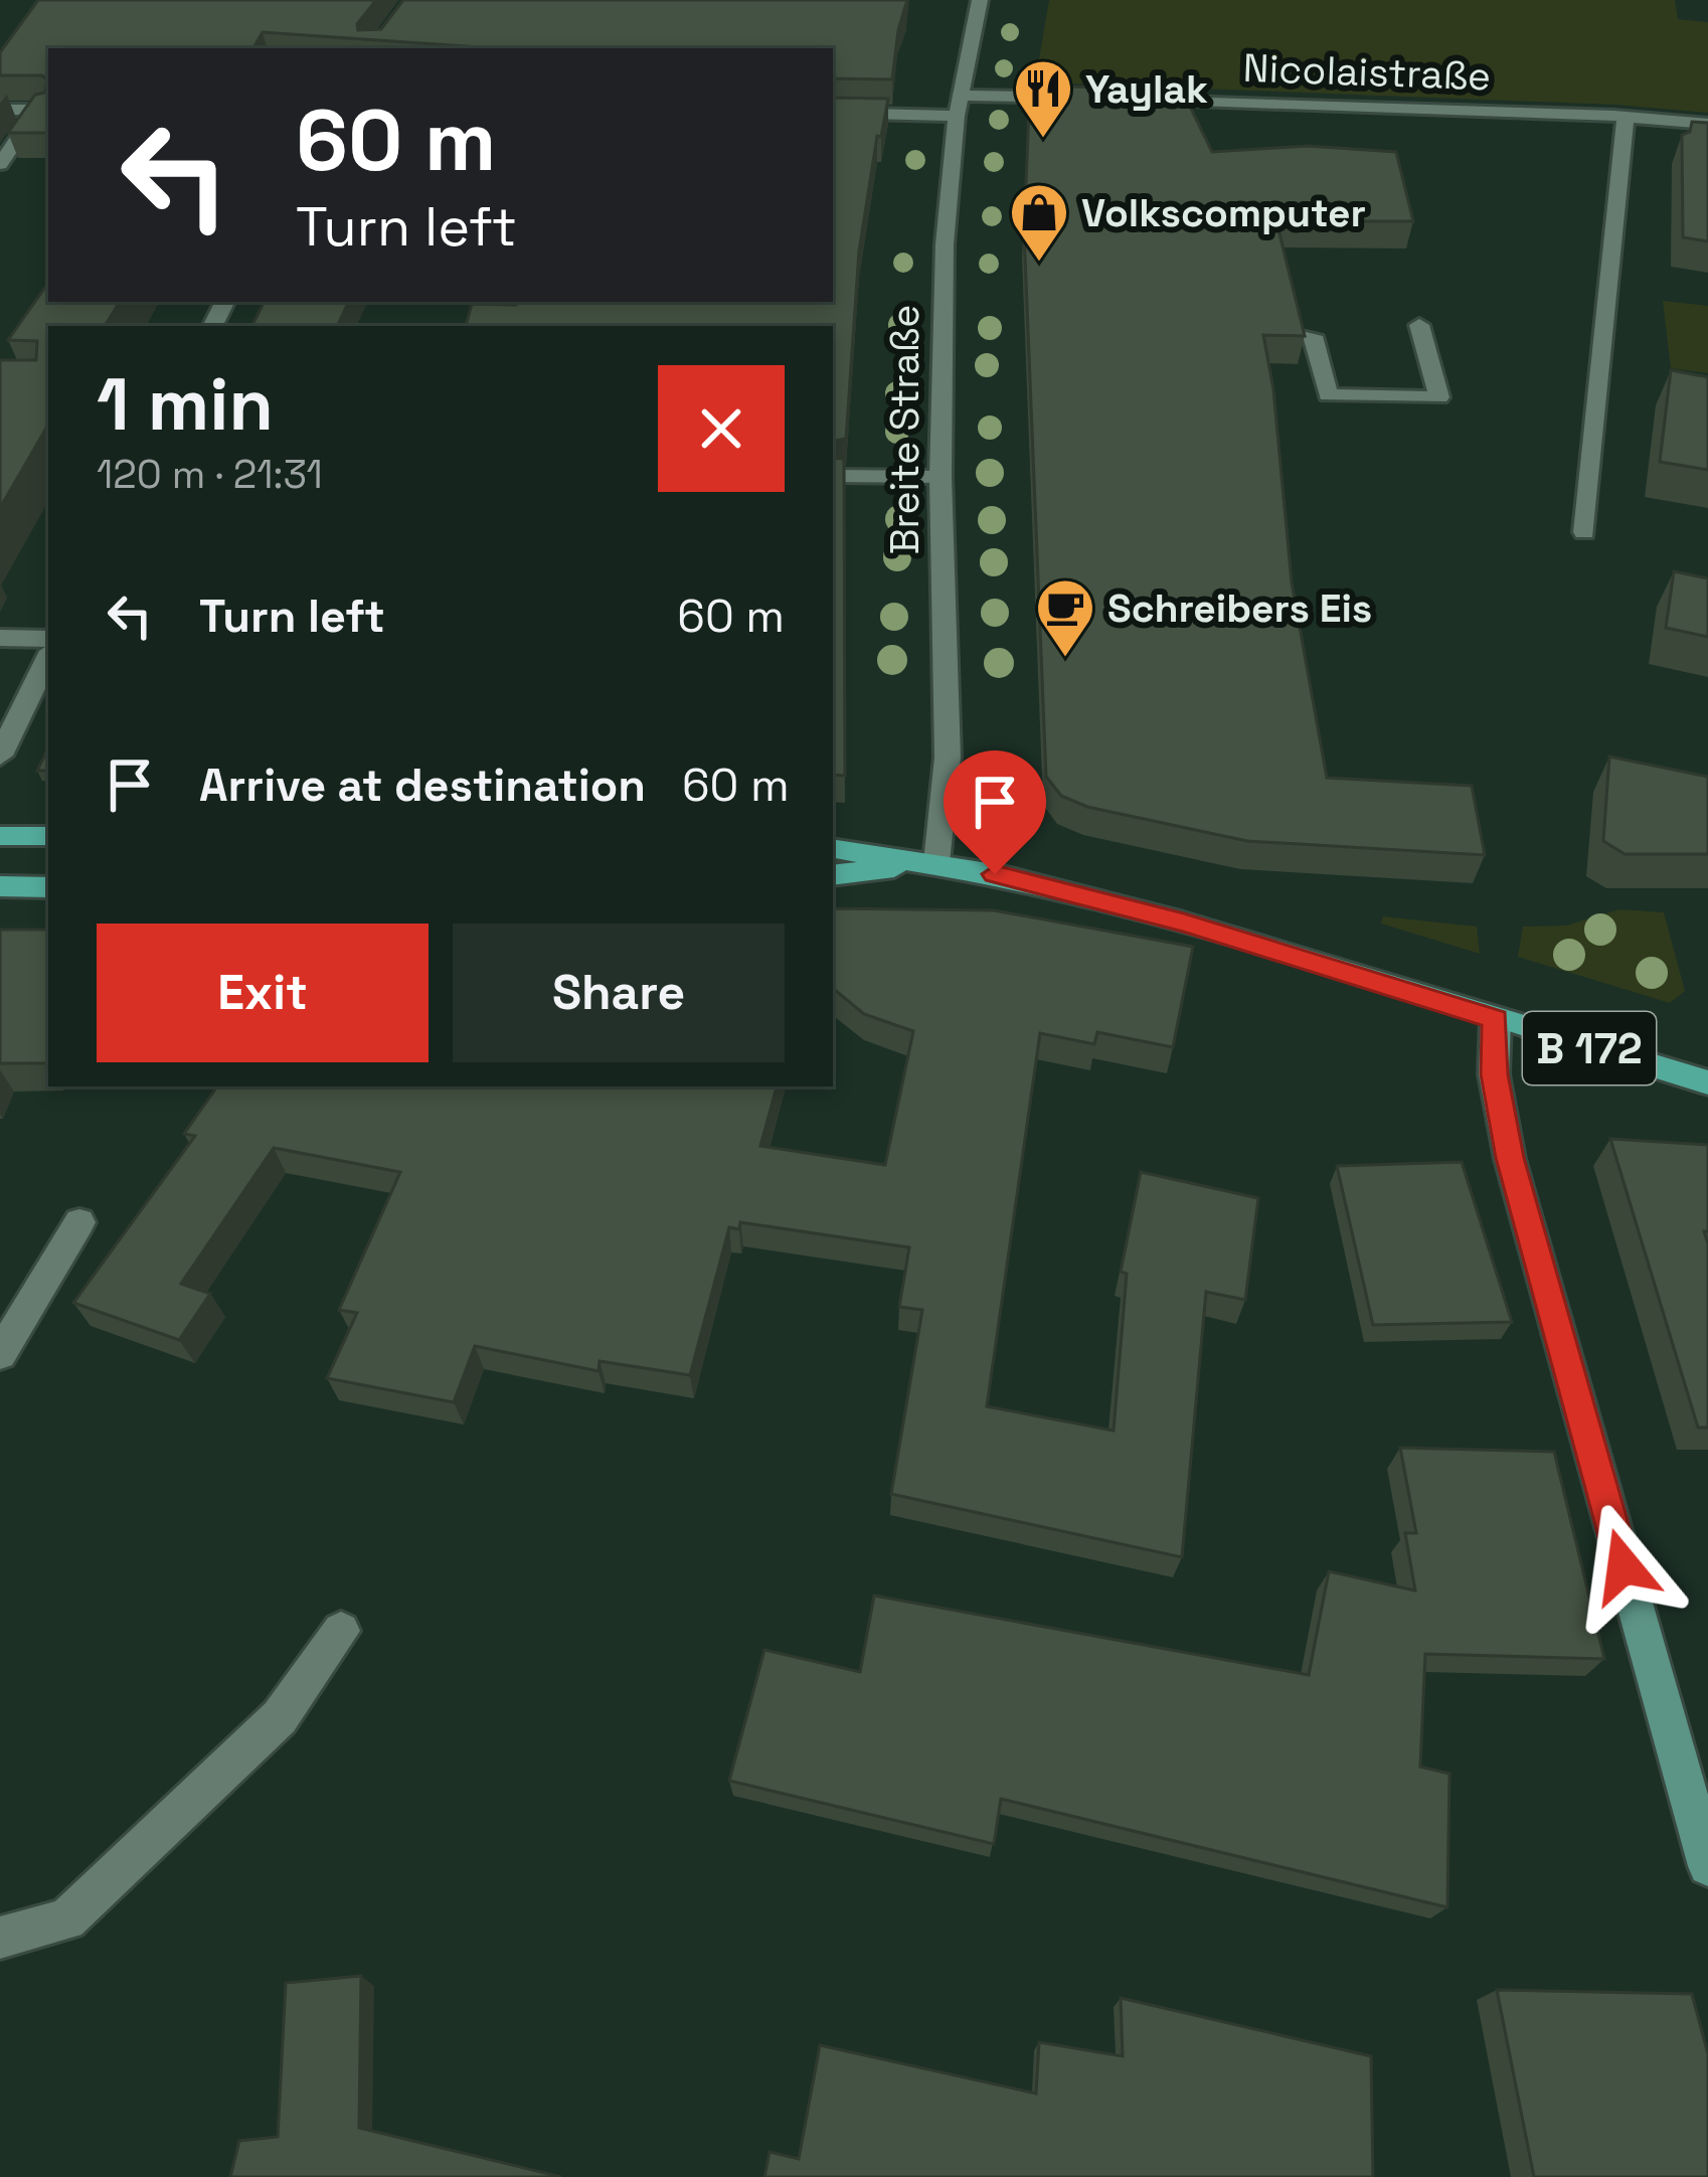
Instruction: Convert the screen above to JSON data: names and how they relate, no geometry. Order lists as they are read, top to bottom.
{
  "streets": {
    "main road": ["B 172"],
    "street": ["Nicolaistraße", "Breite Straße"]
  },
  "crossings": [
    ["Breite Straße", "B 172"]
  ],
  "places": {
    "restaurant": ["Yaylak"],
    "shop": ["Volkscomputer"],
    "cafe": ["Schreibers Eis"]
  },
  "page": {
    "turn": ["60 m", "Turn left"],
    "heading": ["1 min", "120 m · 21:31"],
    "list": [
      {
        "name": "Turn left",
        "value": "60 m"
      },
      {
        "name": "Arrive at destination",
        "value": "60 m"
      }
    ],
    "buttons": ["Exit", "Share"]
  }
}
